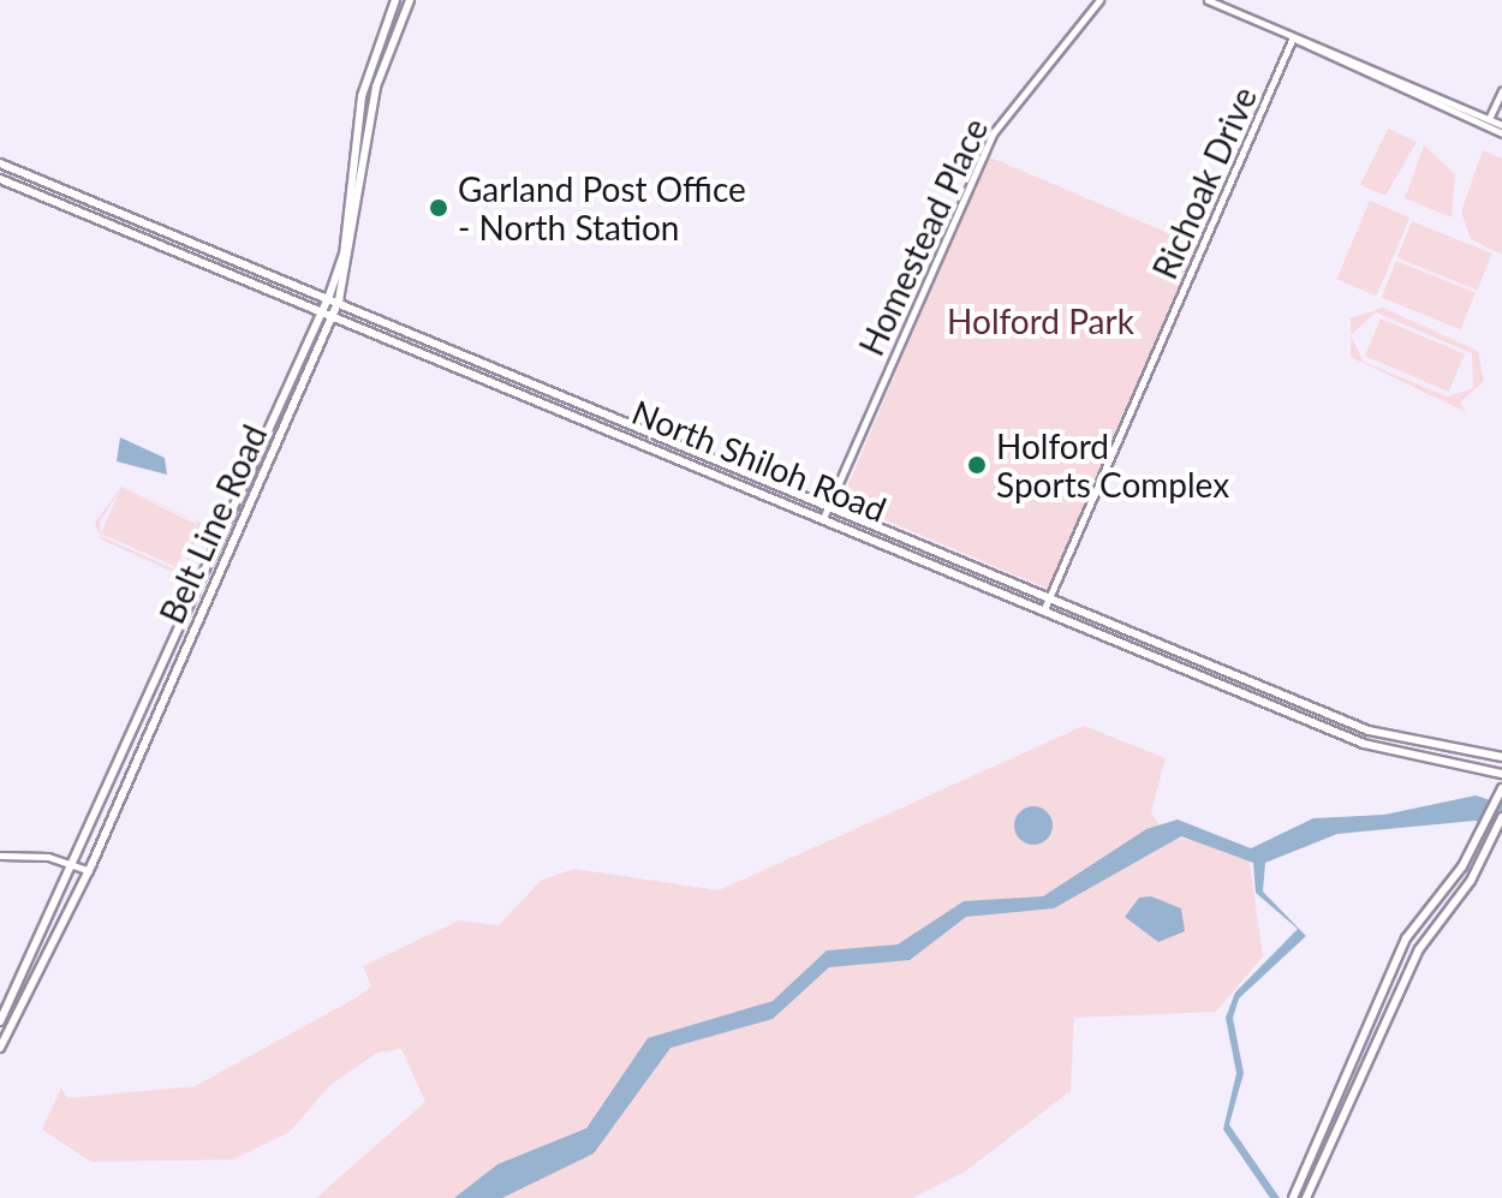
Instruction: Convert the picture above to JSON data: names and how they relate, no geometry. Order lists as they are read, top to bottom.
{
  "streets": {
    "main road": ["North Shiloh Road", "Belt Line Road"],
    "street": ["Richoak Drive", "Homestead Place"]
  },
  "crossings": [
    ["Richoak Drive", "North Shiloh Road"],
    ["Homestead Place", "North Shiloh Road"],
    ["North Shiloh Road", "Belt Line Road"]
  ],
  "parks": ["Holford Park"],
  "places": ["Garland Post Office - North Station", "Holford Sports Complex"]
}
